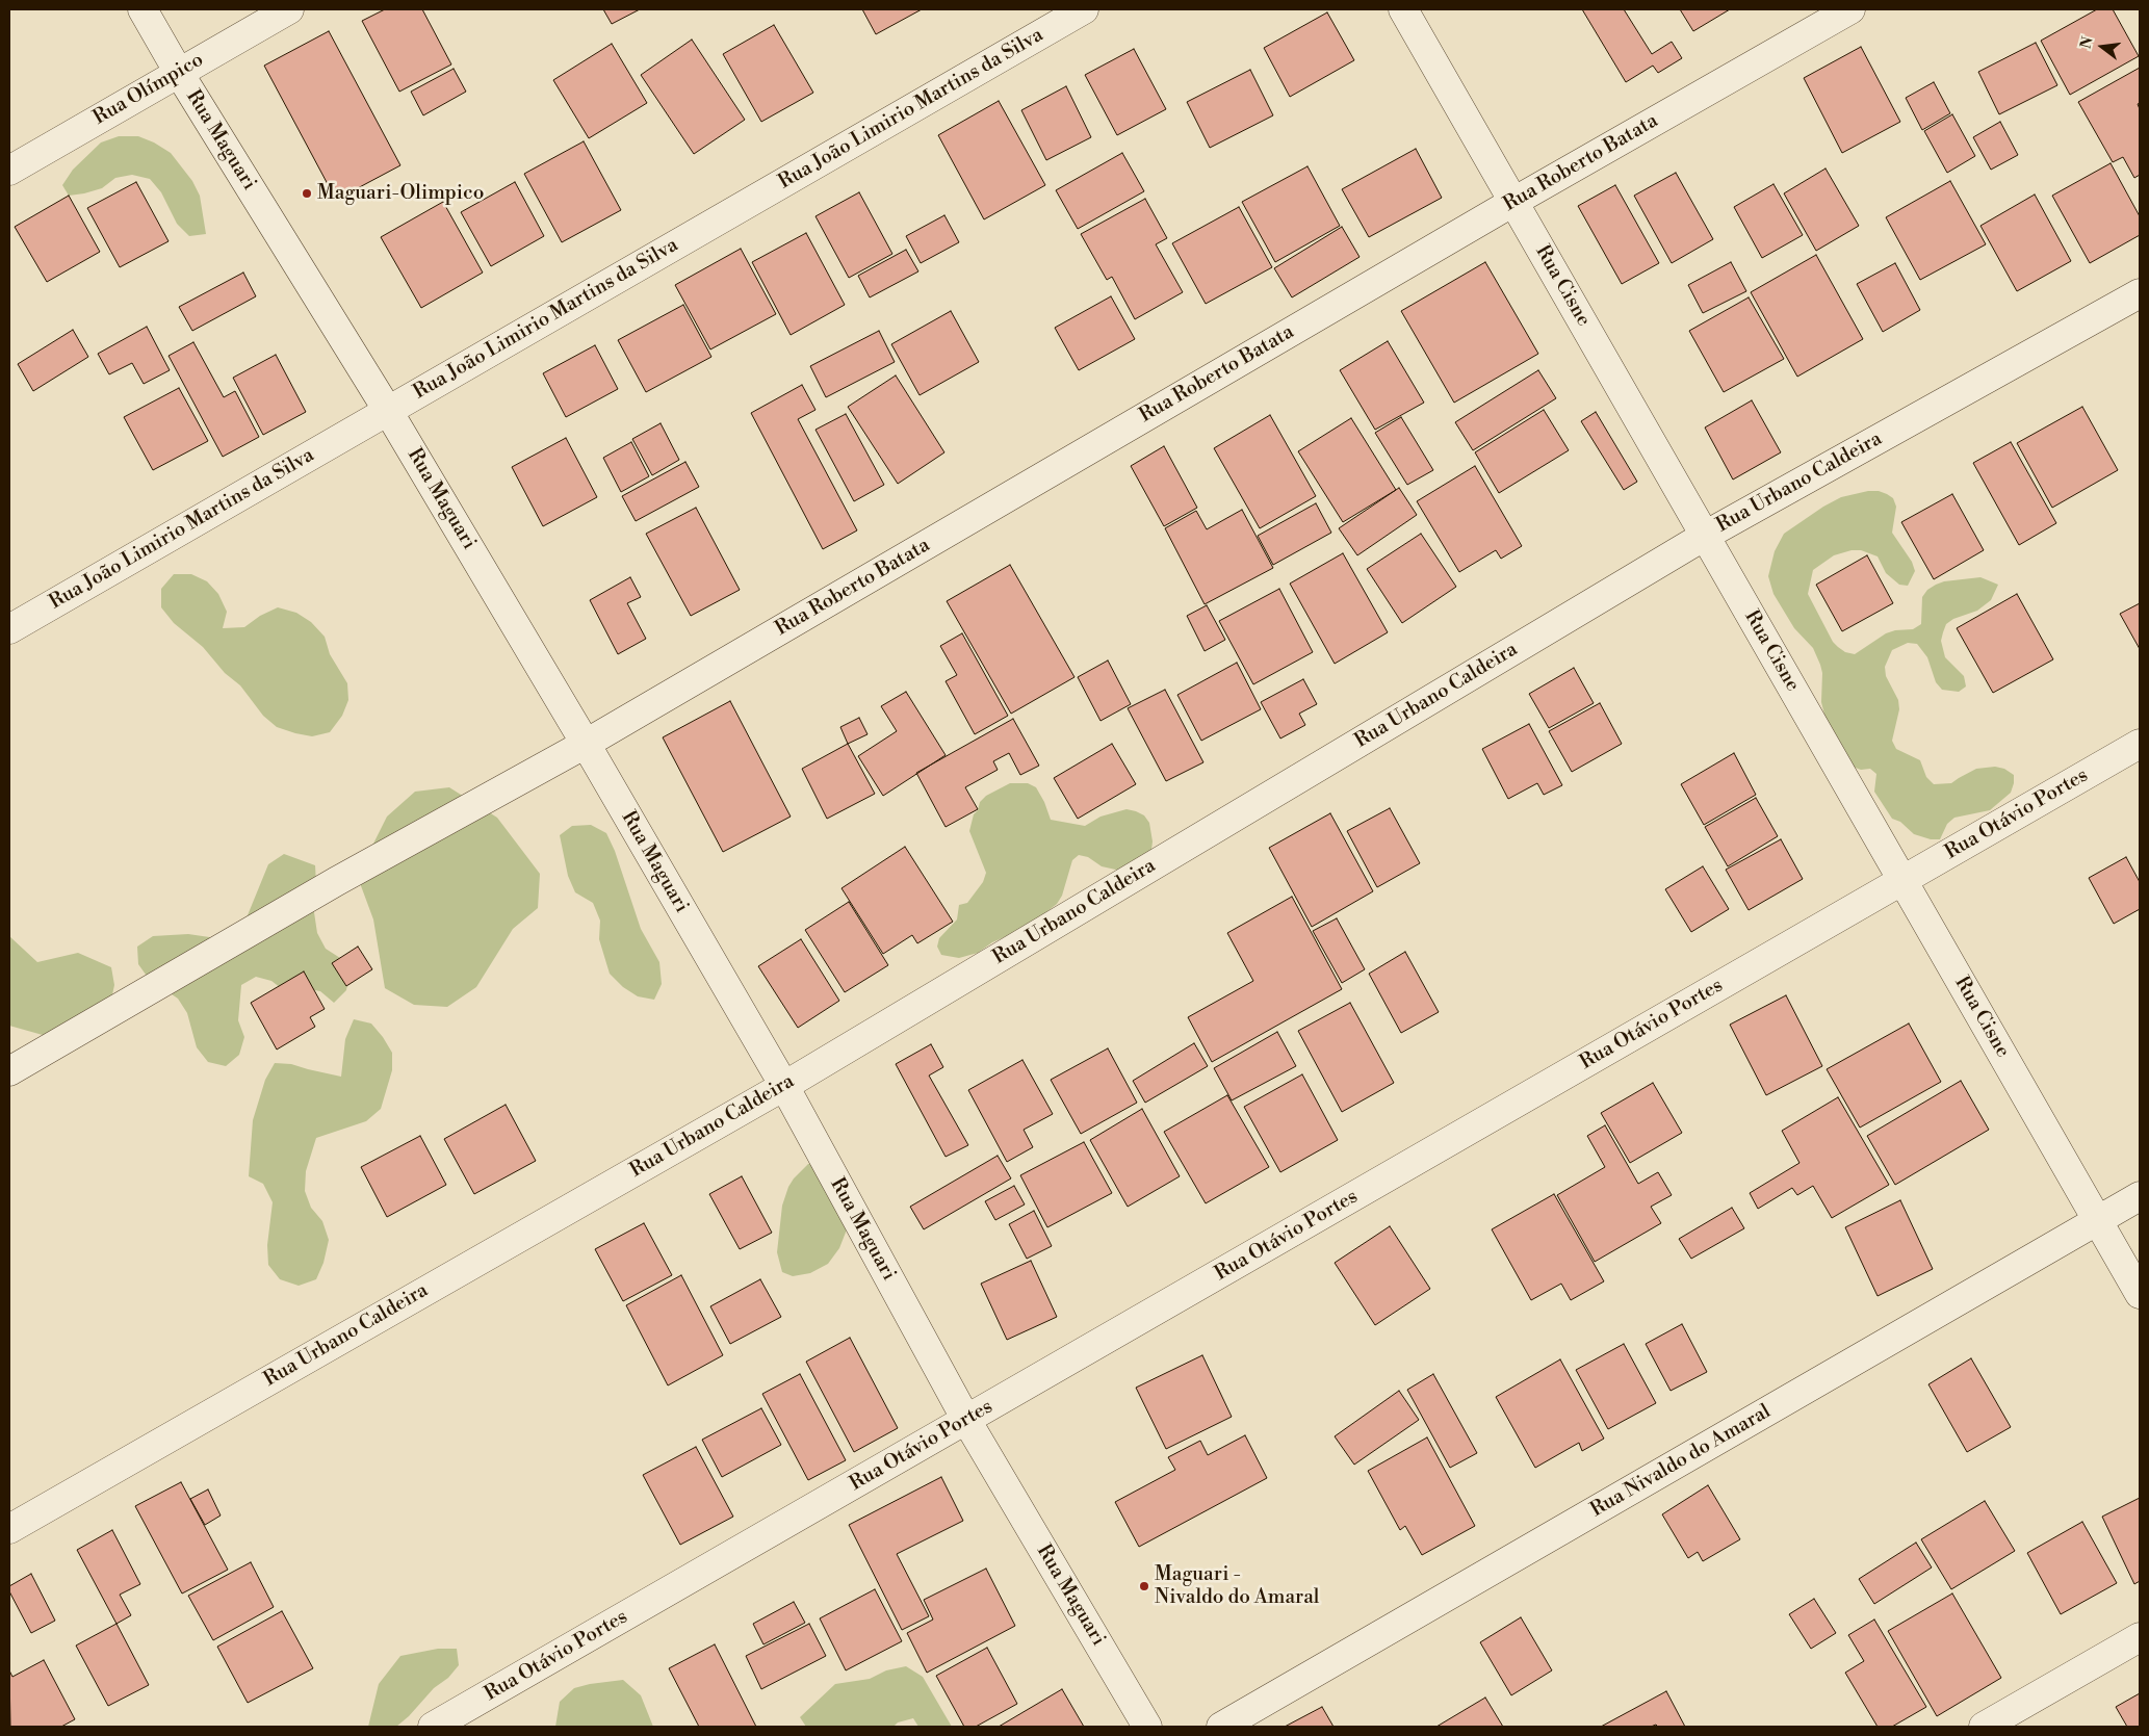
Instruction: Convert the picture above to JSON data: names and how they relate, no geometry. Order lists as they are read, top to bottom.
{
  "streets": {
    "street": [
      "Rua Olímpico",
      "Rua João Limirio Martins da Silva",
      "Rua Maguari",
      "Rua Roberto Batata",
      "Rua Cisne",
      "Rua Urbano Caldeira",
      "Rua Otávio Portes",
      "Rua Nivaldo do Amaral"
    ]
  },
  "crossings": [
    ["Rua Olímpico", "Rua Maguari"],
    ["Rua João Limirio Martins da Silva", "Rua Maguari"],
    ["Rua Maguari", "Rua Roberto Batata"],
    ["Rua Maguari", "Rua Urbano Caldeira"],
    ["Rua Maguari", "Rua Otávio Portes"],
    ["Rua Roberto Batata", "Rua Cisne"],
    ["Rua Cisne", "Rua Urbano Caldeira"],
    ["Rua Cisne", "Rua Otávio Portes"],
    ["Rua Cisne", "Rua Nivaldo do Amaral"]
  ],
  "places": ["Maguari-Olimpico", "Maguari - Nivaldo do Amaral"],
  "north": "left"
}
